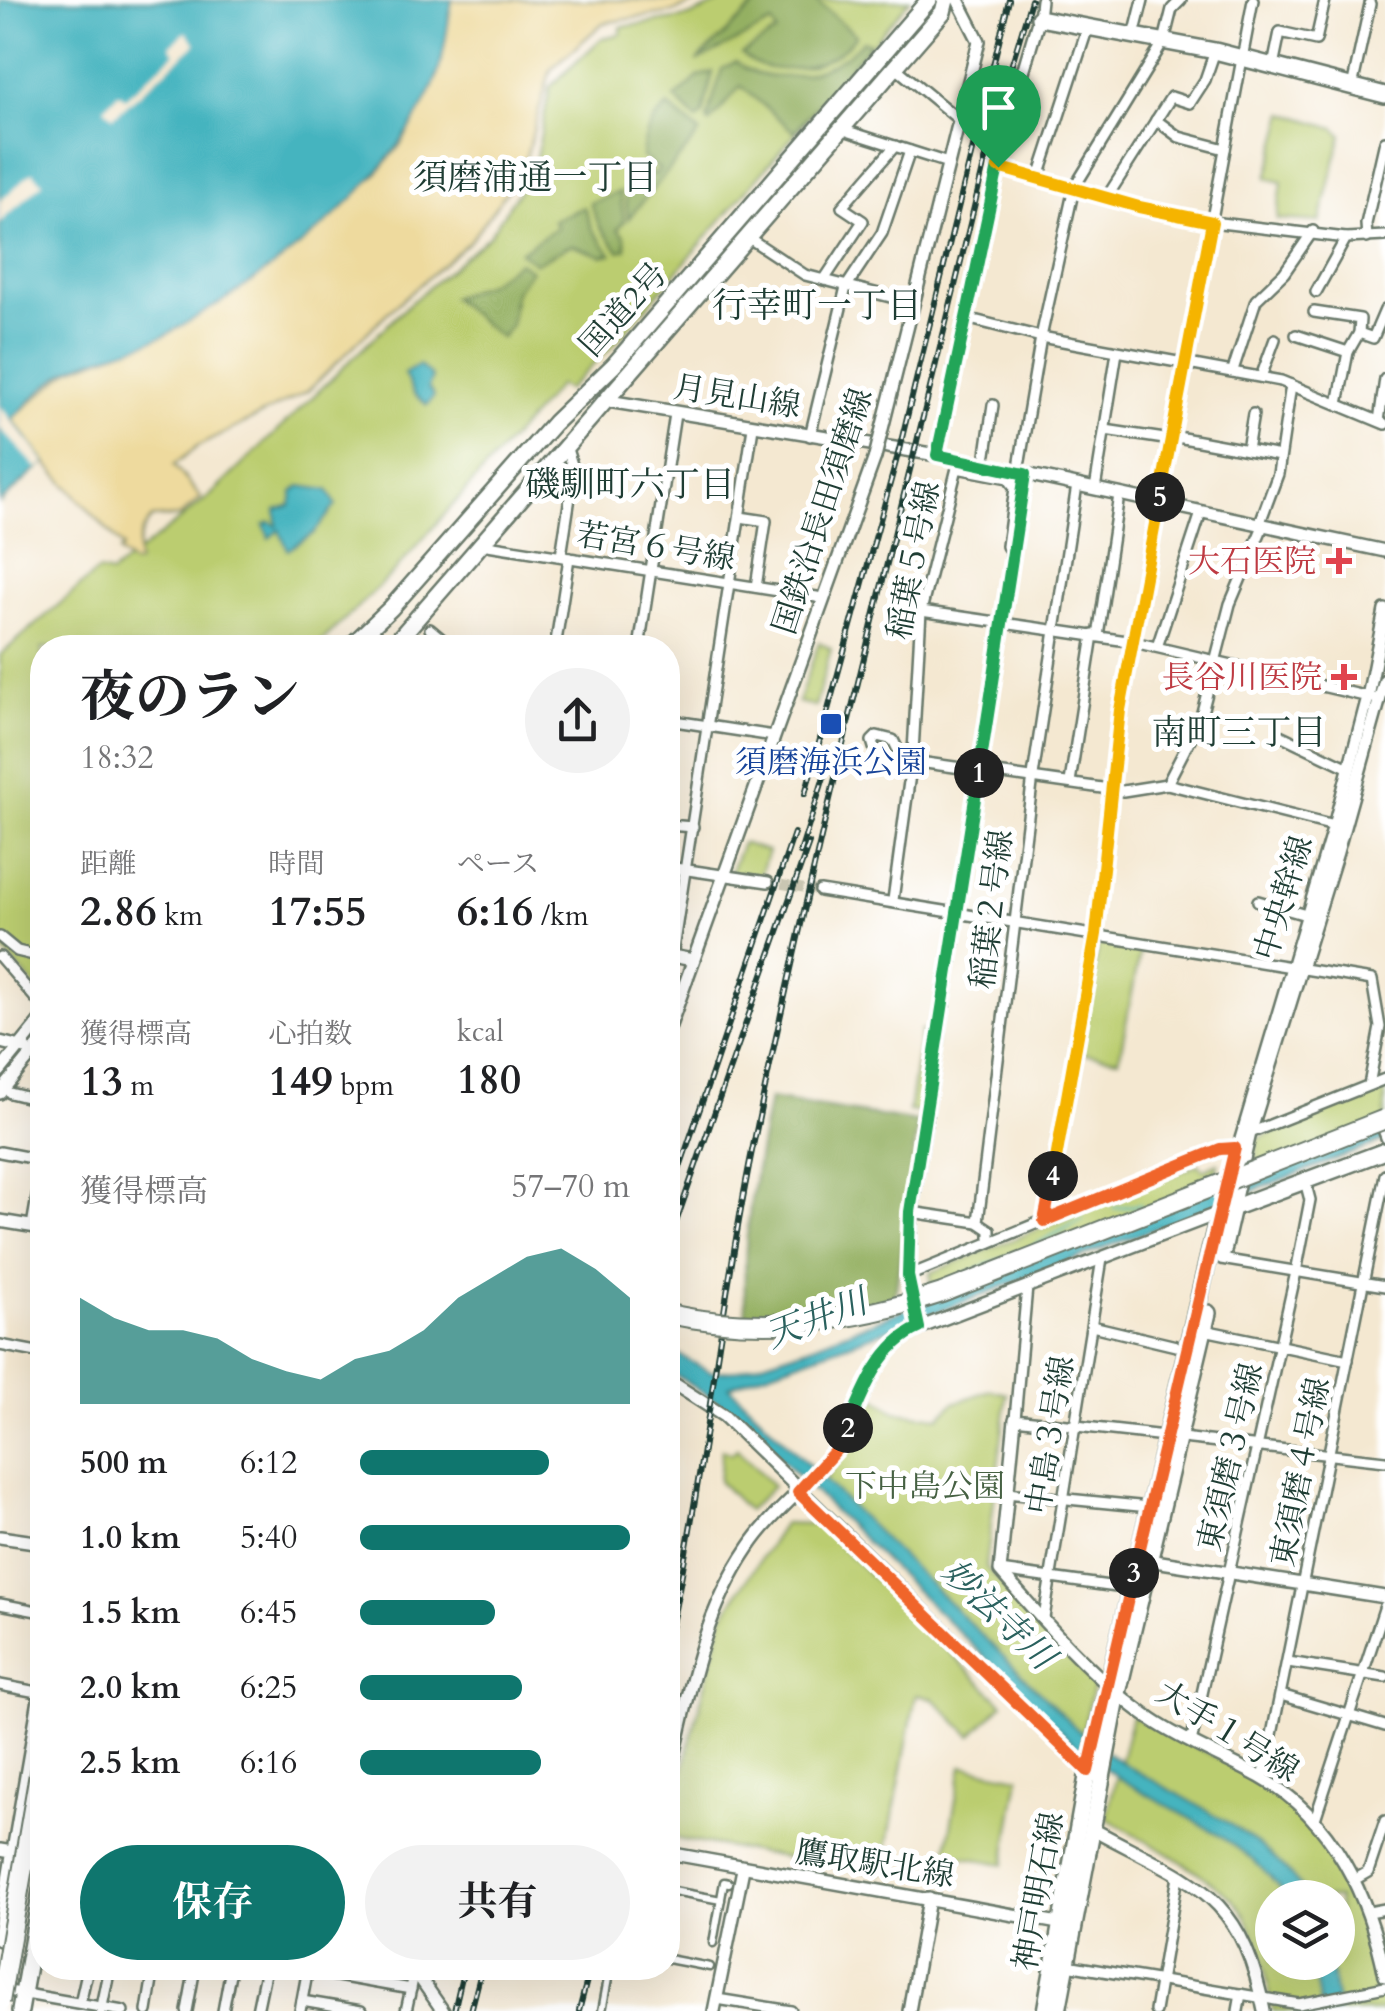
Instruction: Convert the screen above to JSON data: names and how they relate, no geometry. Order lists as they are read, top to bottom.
{
  "streets": {
    "main road": ["国道2号", "神戸明石線"],
    "street": [
      "月見山線",
      "国鉄沿長田須磨線",
      "若宮６号線",
      "稲葉５号線",
      "中央幹線",
      "稲葉２号線",
      "中島３号線",
      "東須磨３号線",
      "東須磨４号線",
      "大手１号線",
      "鷹取駅北線"
    ]
  },
  "crossings": [
    ["国道2号", "月見山線"],
    ["国道2号", "若宮６号線"],
    ["月見山線", "稲葉２号線"],
    ["国鉄沿長田須磨線", "若宮６号線"],
    ["中島３号線", "大手１号線"],
    ["東須磨３号線", "大手１号線"],
    ["東須磨４号線", "大手１号線"],
    ["大手１号線", "神戸明石線"],
    ["鷹取駅北線", "神戸明石線"]
  ],
  "districts": [
    "須磨浦通一丁目",
    "行幸町一丁目",
    "磯馴町六丁目",
    "南町三丁目"
  ],
  "water": ["天井川", "妙法寺川"],
  "parks": ["下中島公園"],
  "places": {
    "health": ["大石医院", "長谷川医院"],
    "transit": ["須磨海浜公園"]
  },
  "page": {
    "pins": [
      "5",
      "1",
      "4",
      "2",
      "3"
    ],
    "heading": ["夜のラン", "18:32"],
    "stats": [
      ["距離", "2.86 km"],
      ["時間", "17:55"],
      ["ペース", "6:16 /km"],
      ["獲得標高", "13 m"],
      ["心拍数", "149 bpm"],
      ["kcal", "180"]
    ],
    "chart": ["獲得標高", "57–70 m"],
    "list": [
      {
        "name": "500 m",
        "note": "6:12"
      },
      {
        "name": "1.0 km",
        "note": "5:40"
      },
      {
        "name": "1.5 km",
        "note": "6:45"
      },
      {
        "name": "2.0 km",
        "note": "6:25"
      },
      {
        "name": "2.5 km",
        "note": "6:16"
      }
    ],
    "buttons": ["保存", "共有"]
  }
}
